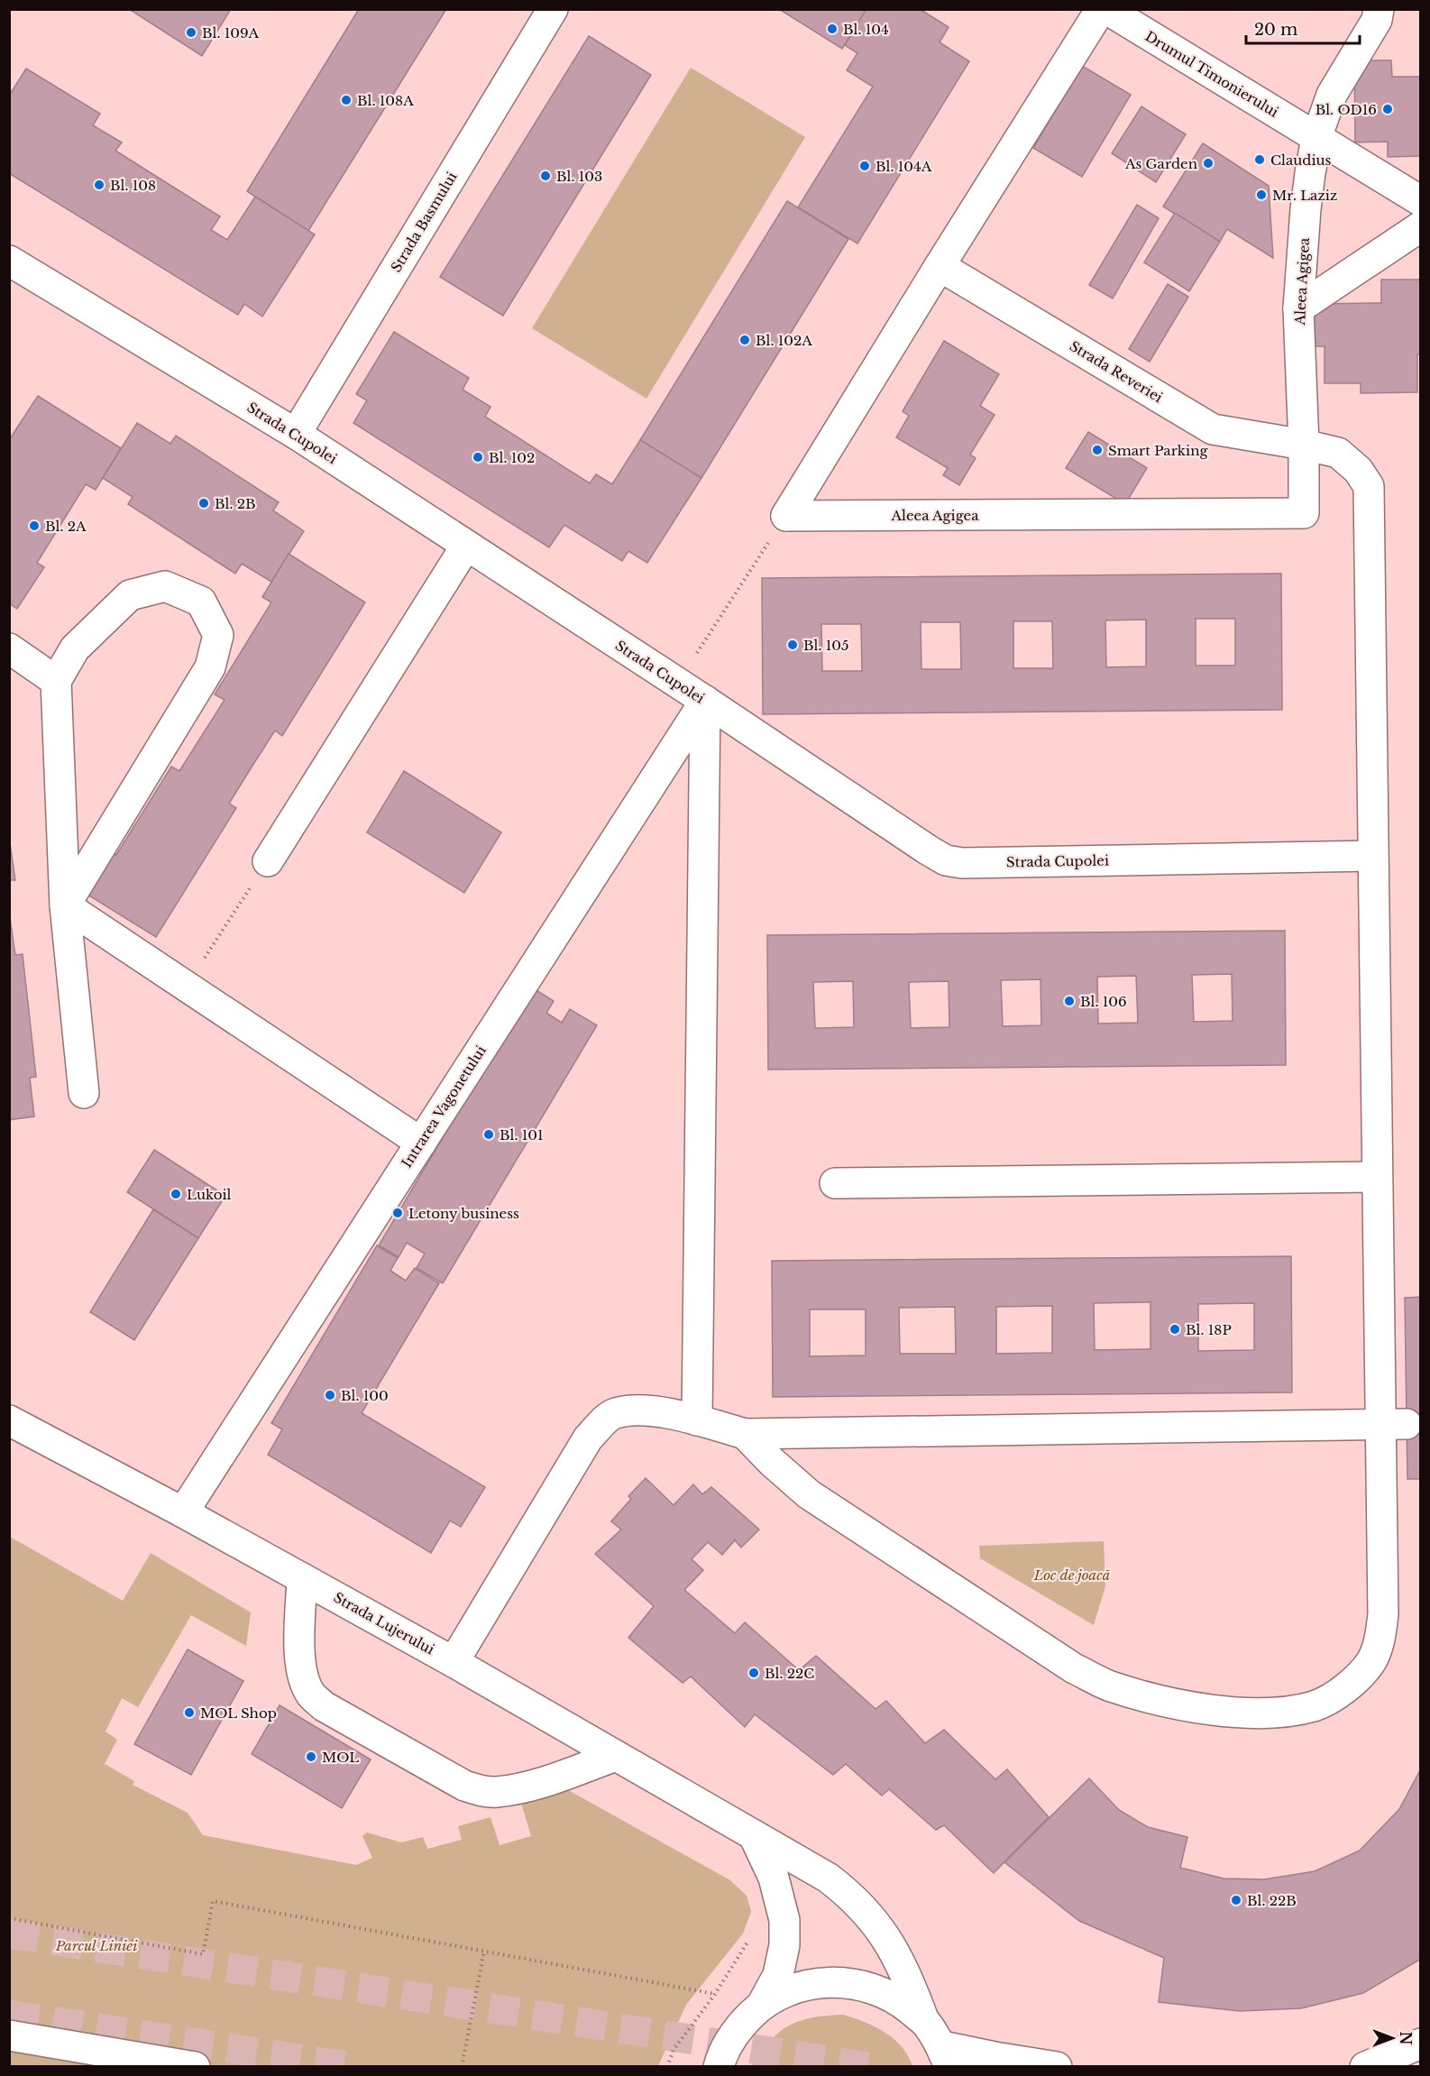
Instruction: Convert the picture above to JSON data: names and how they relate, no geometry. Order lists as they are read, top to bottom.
{
  "streets": {
    "street": [
      "Drumul Timonierului",
      "Strada Basmului",
      "Aleea Agigea",
      "Strada Reveriei",
      "Strada Cupolei",
      "Intrarea Vagonetului",
      "Strada Lujerului"
    ]
  },
  "crossings": [
    ["Drumul Timonierului", "Aleea Agigea"],
    ["Strada Basmului", "Strada Cupolei"],
    ["Aleea Agigea", "Strada Reveriei"],
    ["Strada Reveriei", "Strada Cupolei"],
    ["Strada Cupolei", "Intrarea Vagonetului"],
    ["Intrarea Vagonetului", "Strada Lujerului"]
  ],
  "parks": ["Loc de joacă", "Parcul Liniei"],
  "places": [
    "Bl. 104",
    "Bl. 109A",
    "Bl. 108A",
    "Bl. OD16",
    "Claudius",
    "As Garden",
    "Bl. 104A",
    "Bl. 103",
    "Bl. 108",
    "Mr. Laziz",
    "Bl. 102A",
    "Smart Parking",
    "Bl. 102",
    "Bl. 2B",
    "Bl. 2A",
    "Bl. 105",
    "Bl. 106",
    "Bl. 101",
    "Lukoil",
    "Letony business",
    "Bl. 18P",
    "Bl. 100",
    "Bl. 22C",
    "MOL Shop",
    "MOL",
    "Bl. 22B"
  ],
  "scale_bar": "20 m",
  "north": "right"
}
